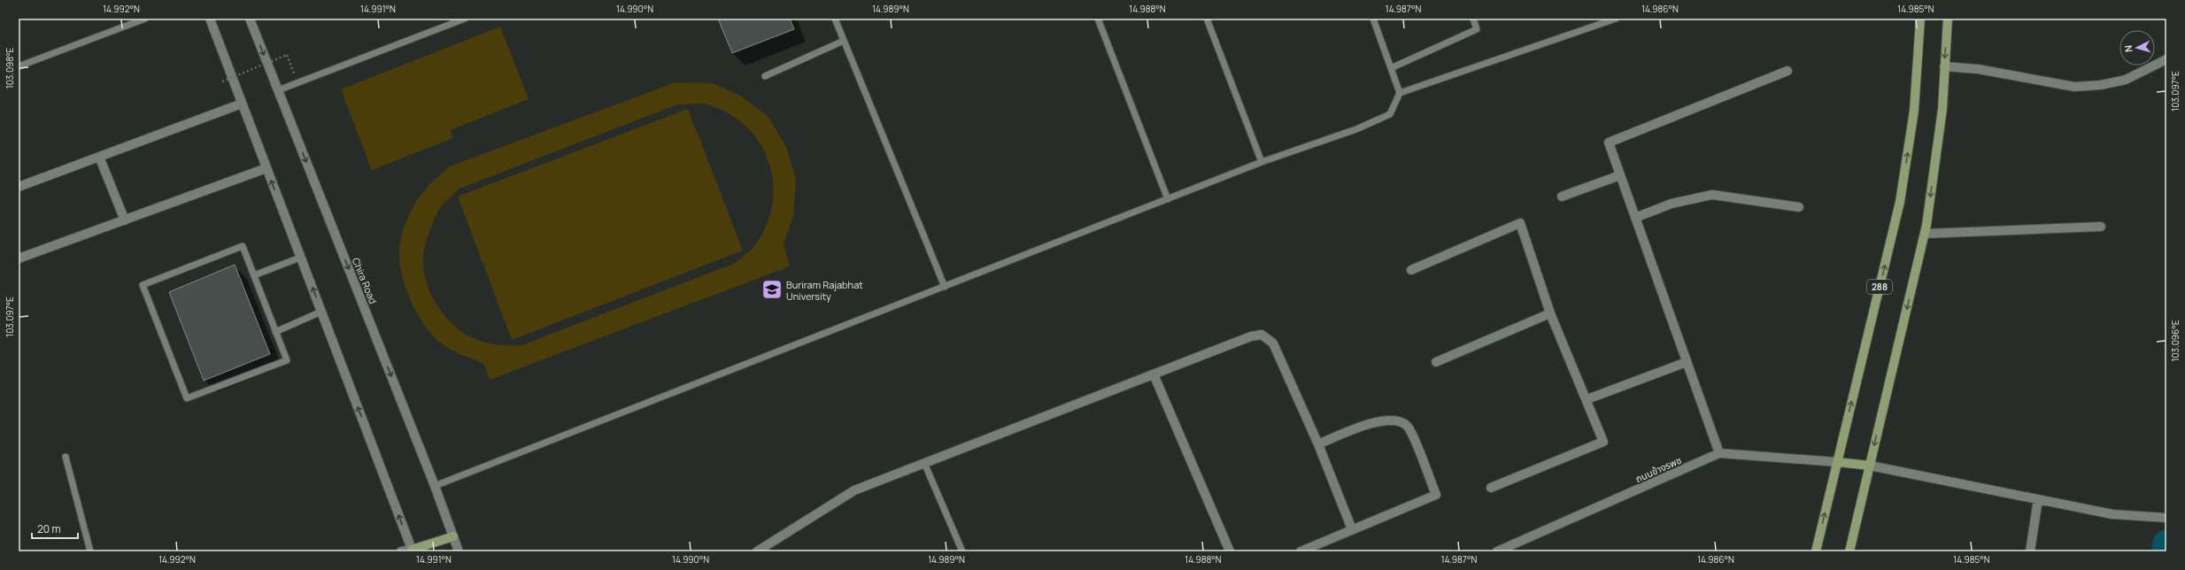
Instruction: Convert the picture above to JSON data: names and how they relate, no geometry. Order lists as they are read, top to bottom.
{
  "streets": {
    "main road": ["288"],
    "street": ["Chira Road", "ถนนข้างรพช"]
  },
  "crossings": [
    ["288", "ถนนข้างรพช"]
  ],
  "places": {
    "school or university": ["Buriram Rajabhat University"]
  },
  "scale_bar": "20 m",
  "north": "left",
  "coordinates": [
    "14.992°N",
    "14.991°N",
    "14.990°N",
    "14.989°N",
    "14.988°N",
    "14.987°N",
    "14.986°N",
    "14.985°N",
    "103.098°E",
    "103.097°E",
    "103.096°E"
  ]
}
